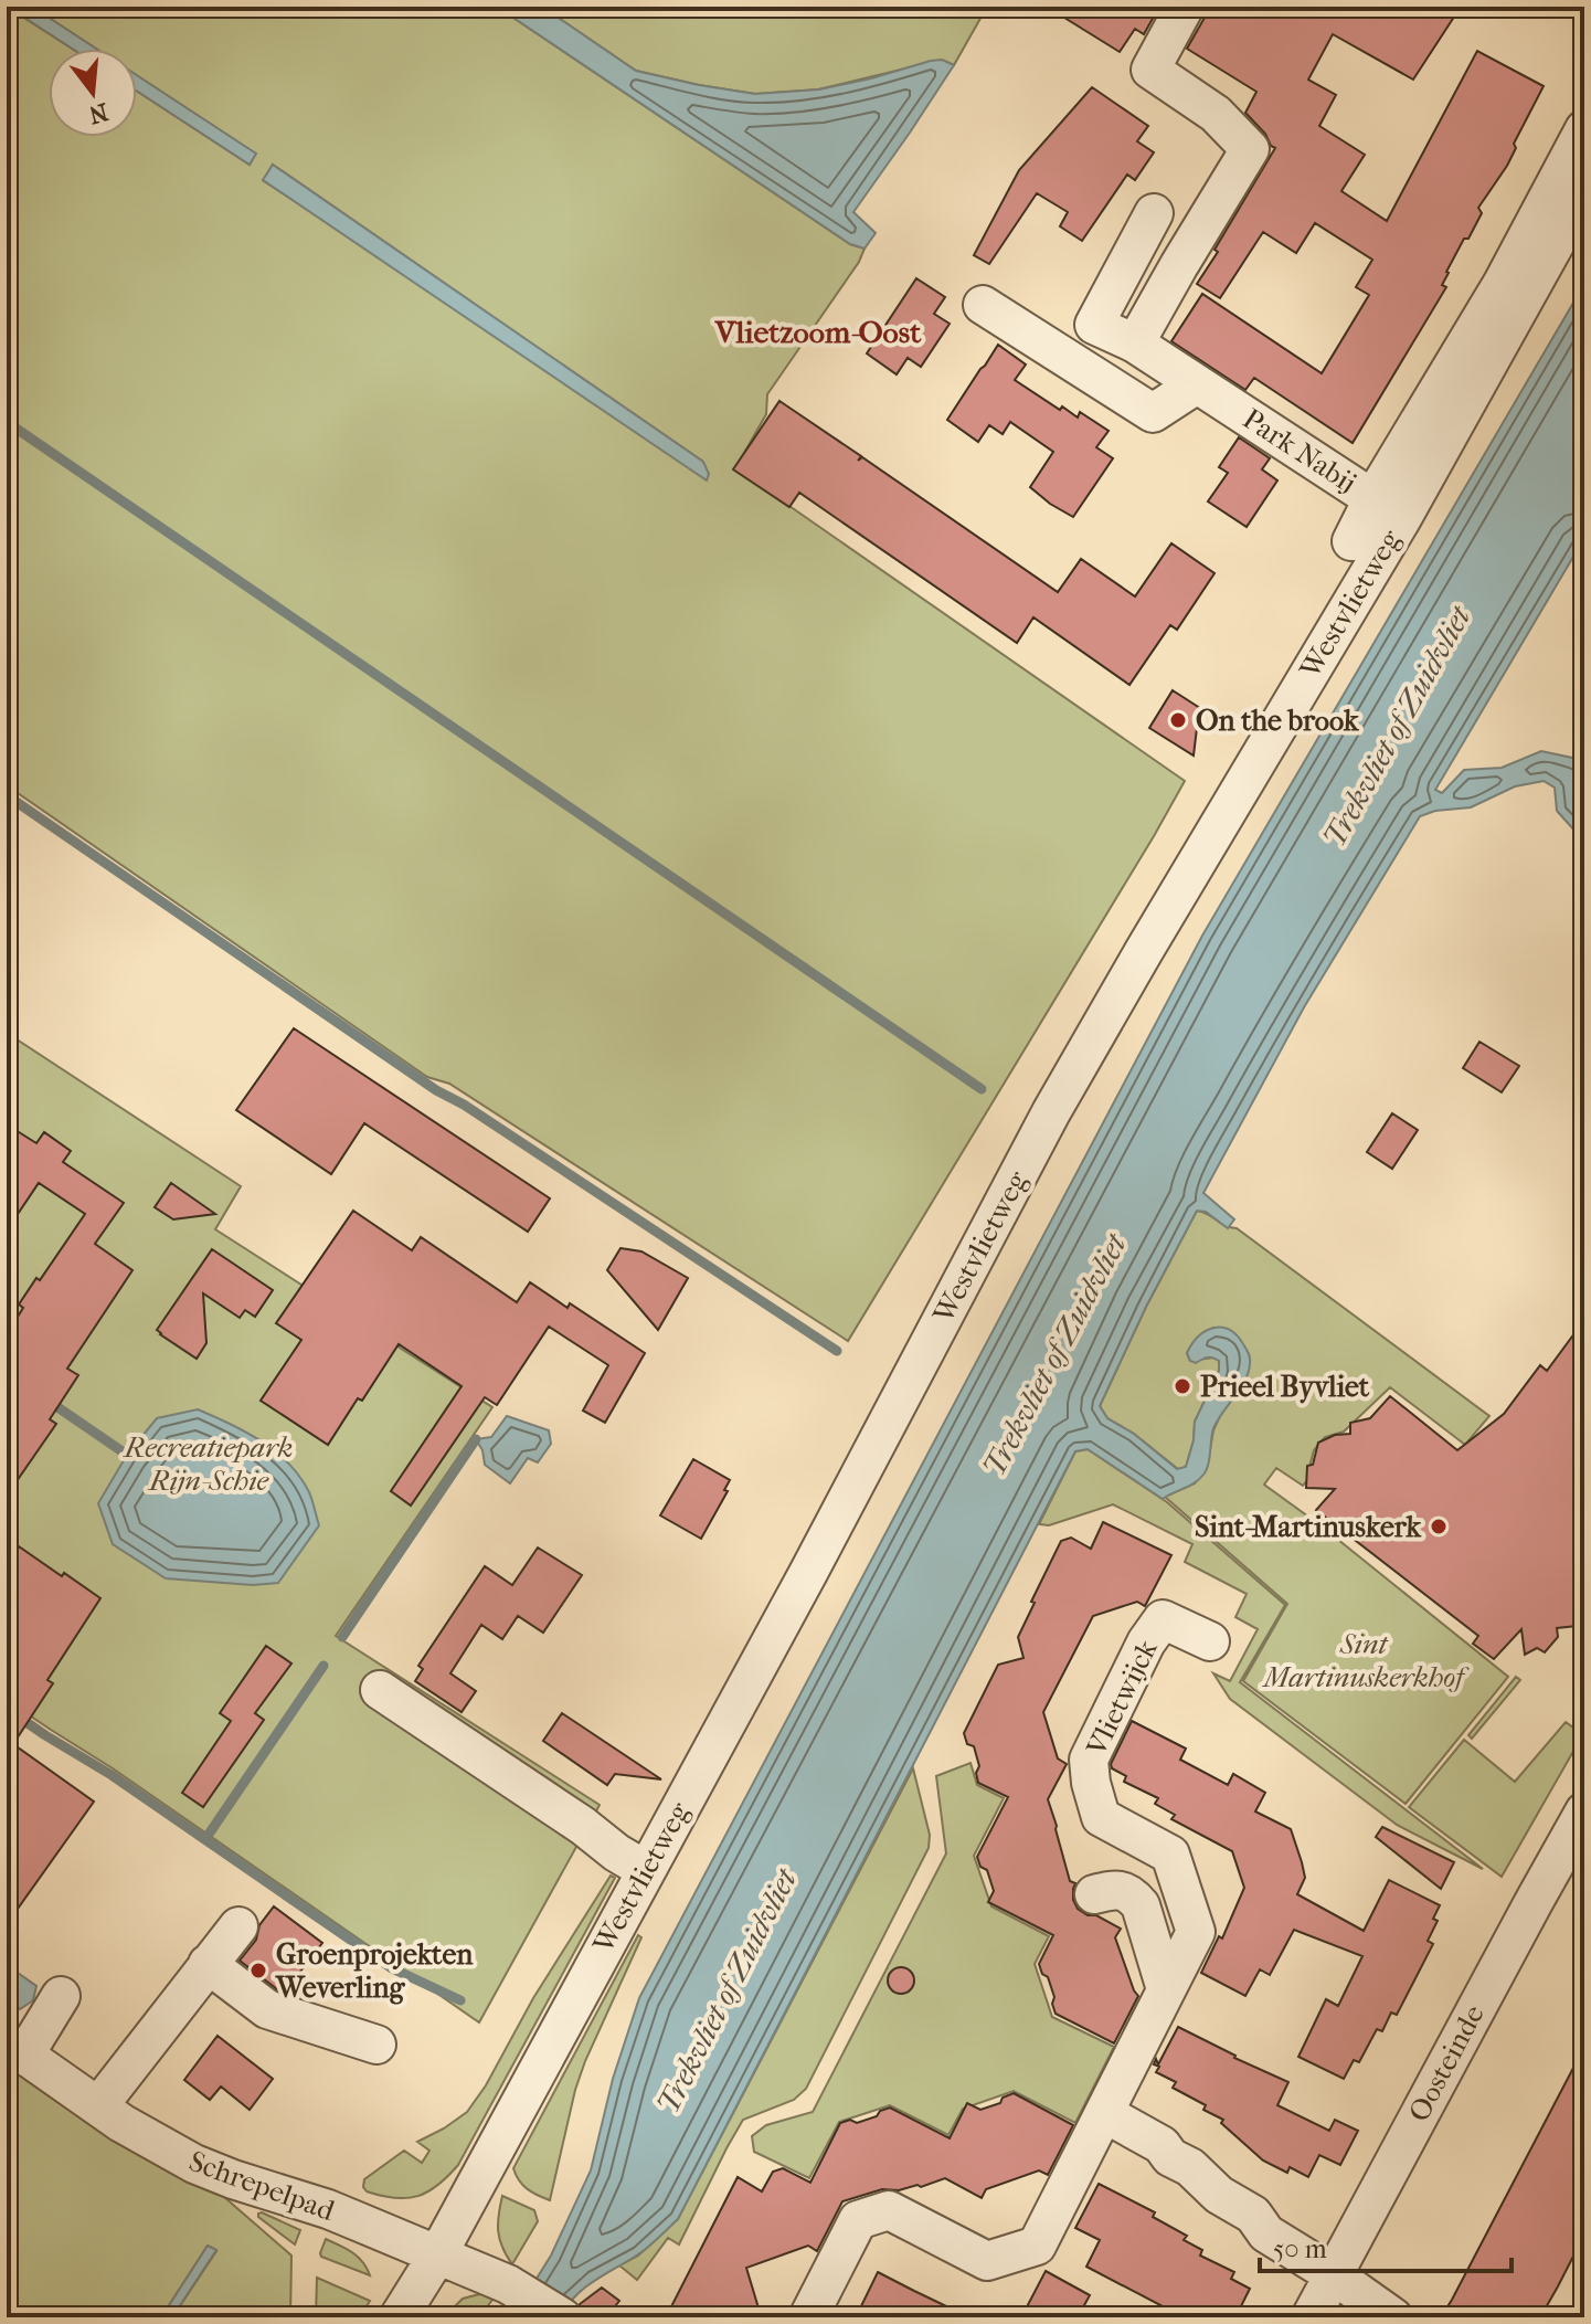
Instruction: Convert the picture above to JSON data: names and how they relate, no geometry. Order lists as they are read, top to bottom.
{
  "streets": {
    "street": [
      "Park Nabij",
      "Westvlietweg",
      "Vlietwijck",
      "Oosteinde",
      "Schrepelpad"
    ]
  },
  "crossings": [
    ["Park Nabij", "Westvlietweg"],
    ["Westvlietweg", "Schrepelpad"]
  ],
  "districts": ["Vlietzoom-Oost"],
  "water": ["Trekvliet of Zuidvliet"],
  "parks": ["Recreatiepark Rijn-Schie", "Sint Martinuskerkhof"],
  "places": [
    "On the brook",
    "Prieel Byvliet",
    "Sint-Martinuskerk",
    "Groenprojekten Weverling"
  ],
  "scale_bar": "50 m",
  "north": "bottom"
}
